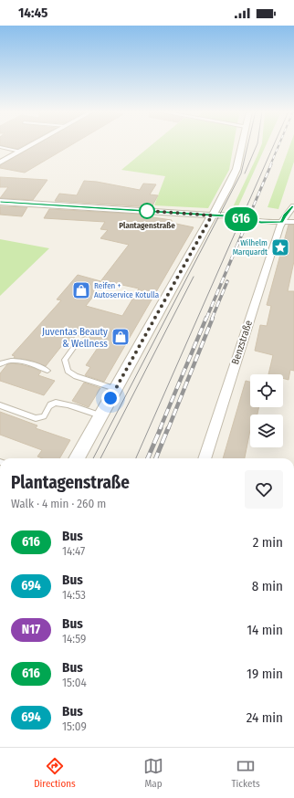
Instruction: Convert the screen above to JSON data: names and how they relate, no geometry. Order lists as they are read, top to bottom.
{
  "streets": {
    "street": ["Benzstraße"]
  },
  "places": {
    "other": ["Plantagenstraße"],
    "place": ["Wilhelm Marquardt"],
    "shop": ["Reifen + Autoservice Kotulla", "Juventas Beauty & Wellness"]
  },
  "lines": ["bus line 616"],
  "page": {
    "status": "14:45",
    "on_map": "616",
    "heading": ["Plantagenstraße", "Walk · 4 min · 260 m"],
    "list": [
      {
        "mark": "616",
        "name": "Bus",
        "note": "14:47",
        "value": "2 min"
      },
      {
        "mark": "694",
        "name": "Bus",
        "note": "14:53",
        "value": "8 min"
      },
      {
        "mark": "N17",
        "name": "Bus",
        "note": "14:59",
        "value": "14 min"
      },
      {
        "mark": "616",
        "name": "Bus",
        "note": "15:04",
        "value": "19 min"
      },
      {
        "mark": "694",
        "name": "Bus",
        "note": "15:09",
        "value": "24 min"
      }
    ],
    "tabs": ["Directions", "Map", "Tickets"]
  }
}
